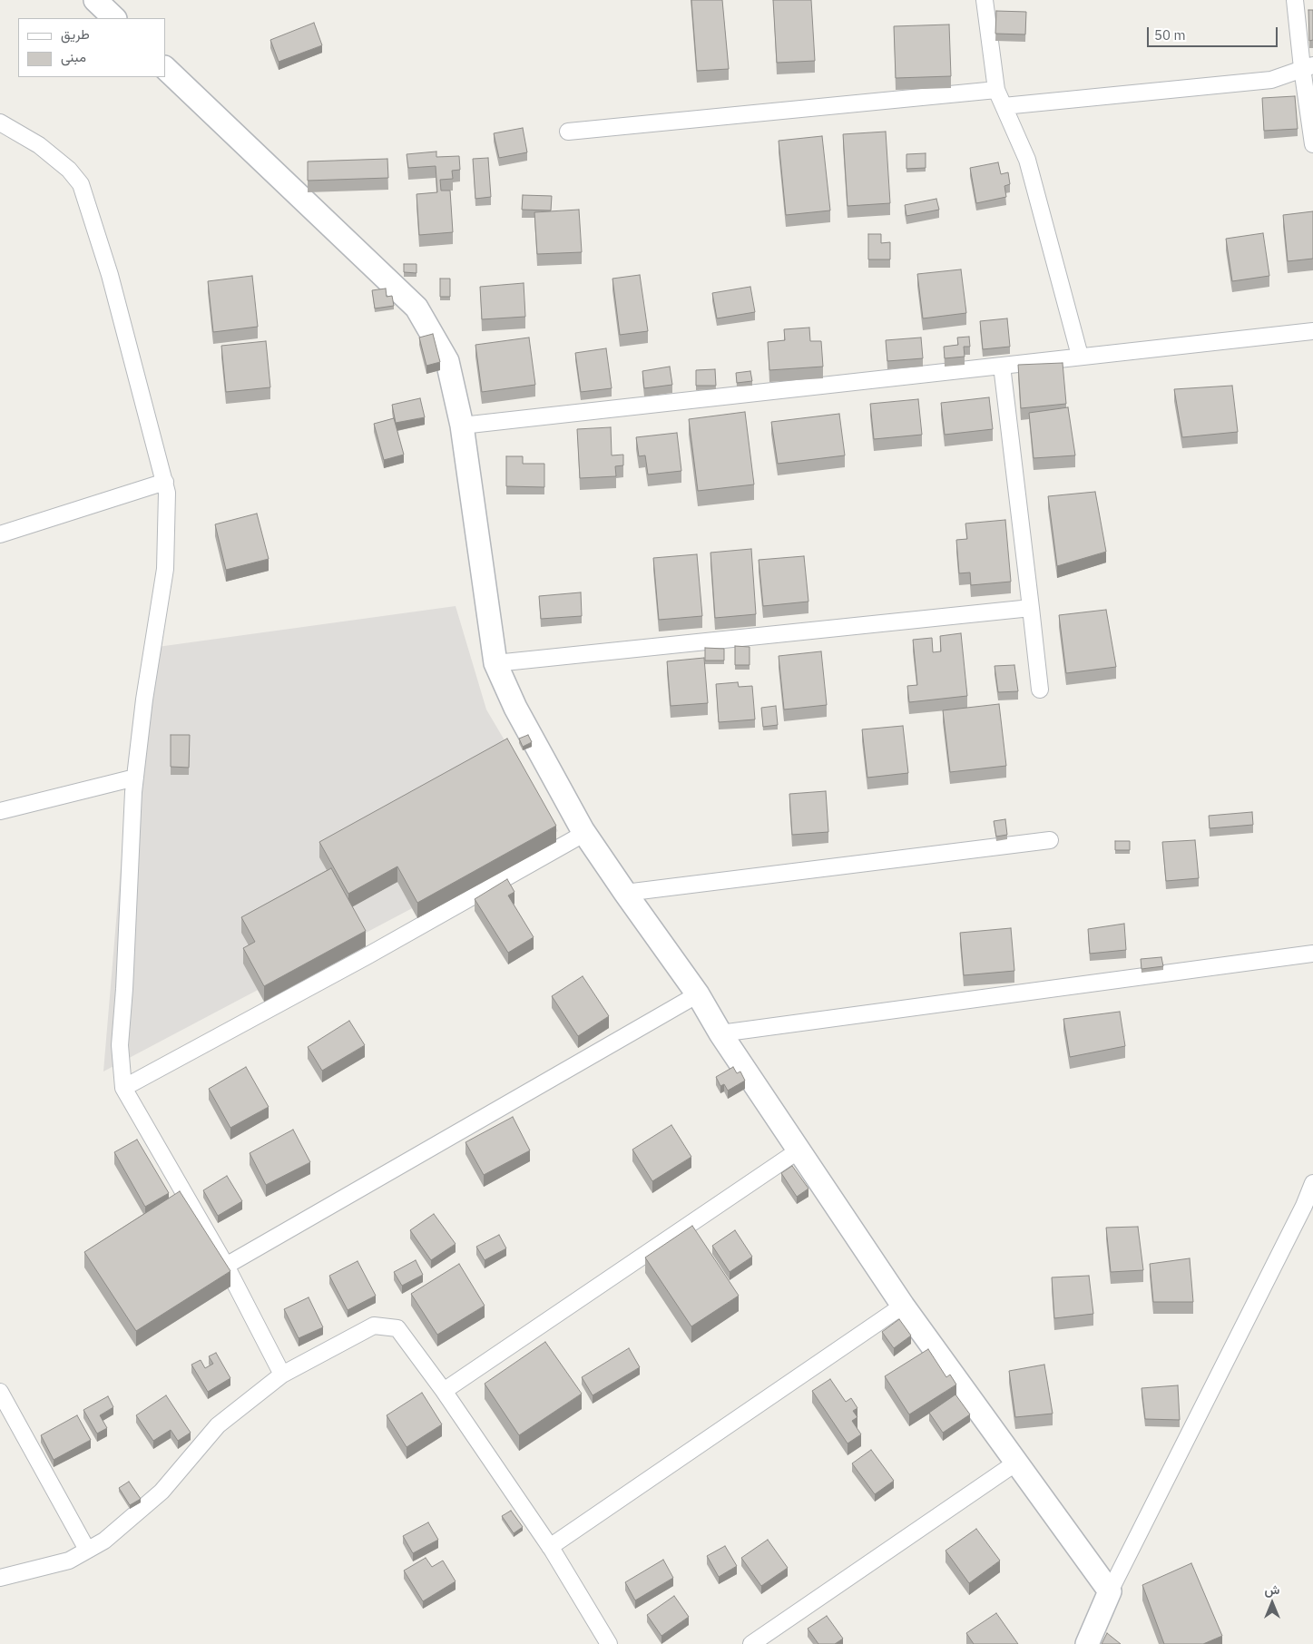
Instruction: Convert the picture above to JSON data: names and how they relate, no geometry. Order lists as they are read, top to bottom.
{
  "legend": ["طريق", "مبنى"],
  "scale_bar": "50 m",
  "north": "top"
}
